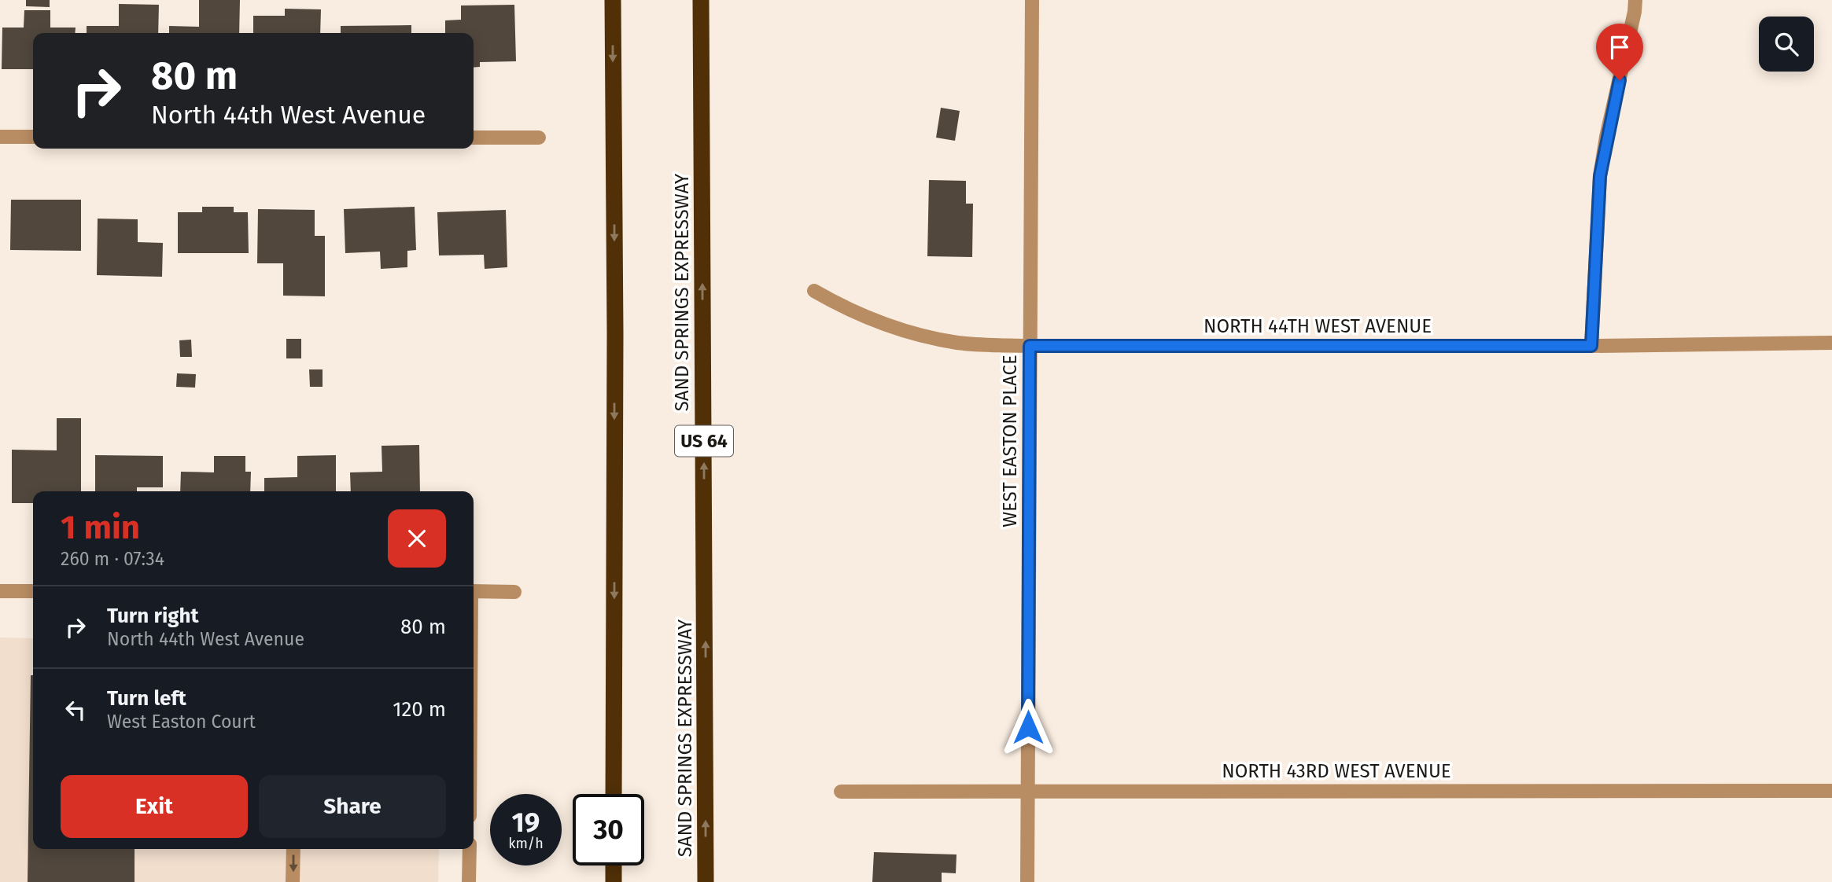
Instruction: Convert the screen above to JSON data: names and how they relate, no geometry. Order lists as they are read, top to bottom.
{
  "streets": {
    "highway": ["SAND SPRINGS EXPRESSWAY", "US 64"],
    "street": ["NORTH 44TH WEST AVENUE", "WEST EASTON PLACE", "NORTH 43RD WEST AVENUE"]
  },
  "crossings": [
    ["NORTH 44TH WEST AVENUE", "WEST EASTON PLACE"],
    ["WEST EASTON PLACE", "NORTH 43RD WEST AVENUE"]
  ],
  "page": {
    "turn": ["80 m", "North 44th West Avenue"],
    "heading": ["1 min", "260 m · 07:34"],
    "list": [
      {
        "name": "Turn right",
        "note": "North 44th West Avenue",
        "value": "80 m"
      },
      {
        "name": "Turn left",
        "note": "West Easton Court",
        "value": "120 m"
      }
    ],
    "buttons": ["Exit", "Share"],
    "speed": "19 km/h",
    "limit": "30"
  }
}
